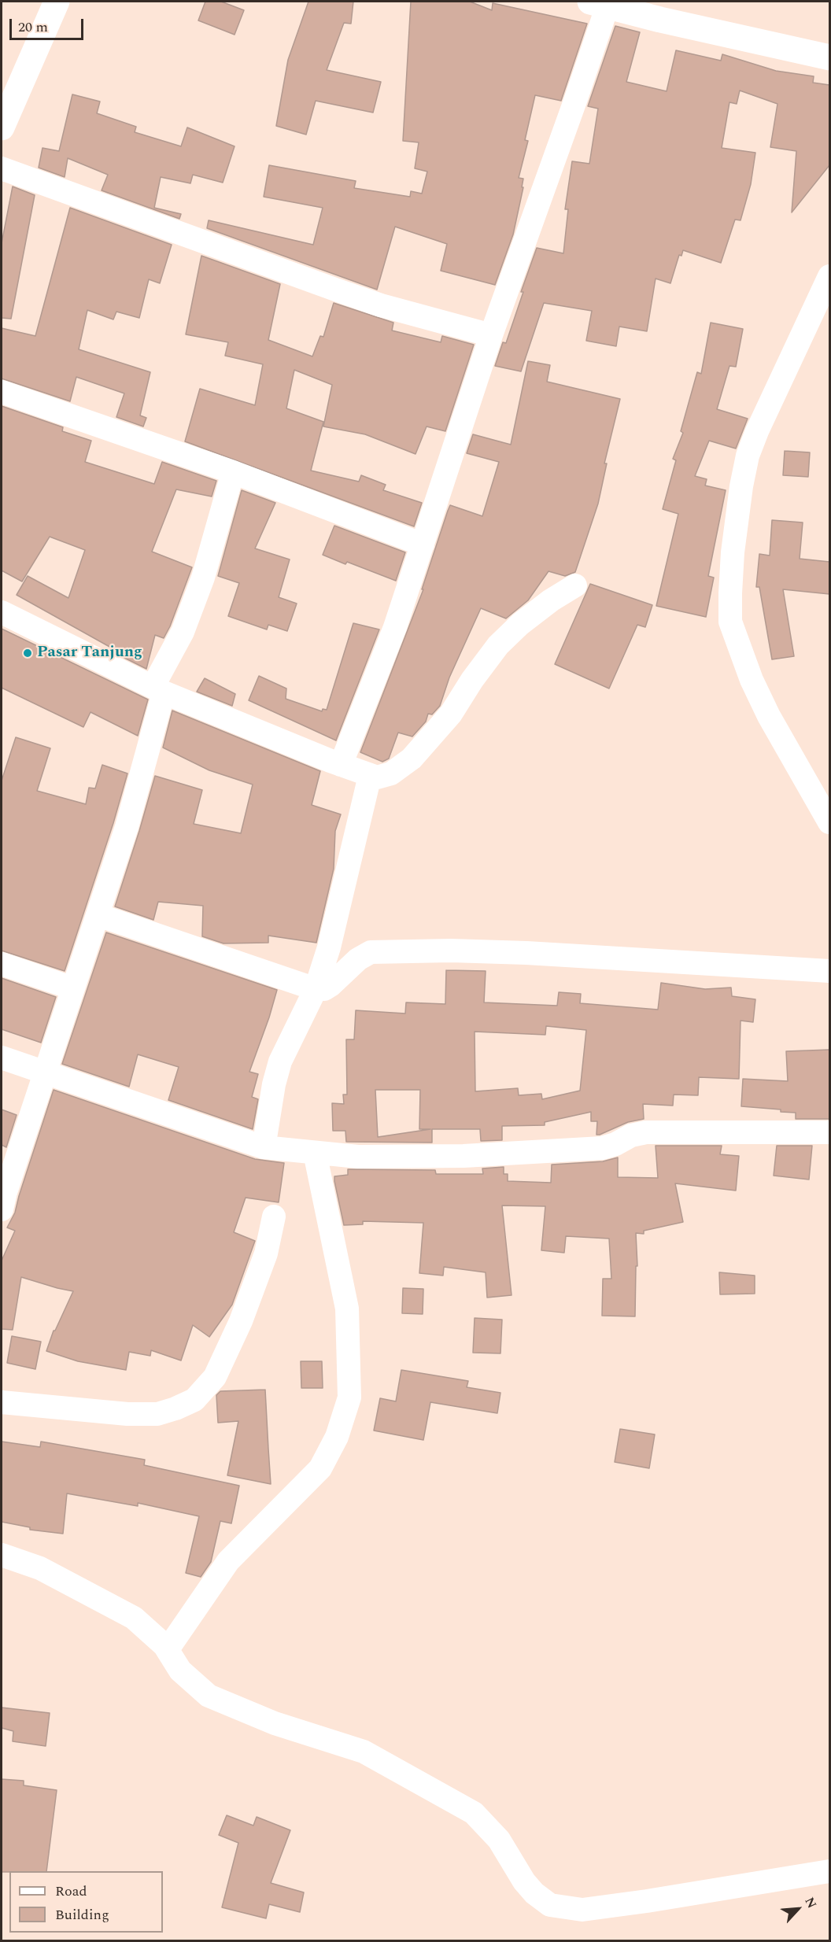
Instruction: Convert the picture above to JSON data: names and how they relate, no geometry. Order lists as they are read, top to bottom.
{
  "places": ["Pasar Tanjung"],
  "legend": ["Road", "Building"],
  "scale_bar": "20 m",
  "north": "top right"
}
